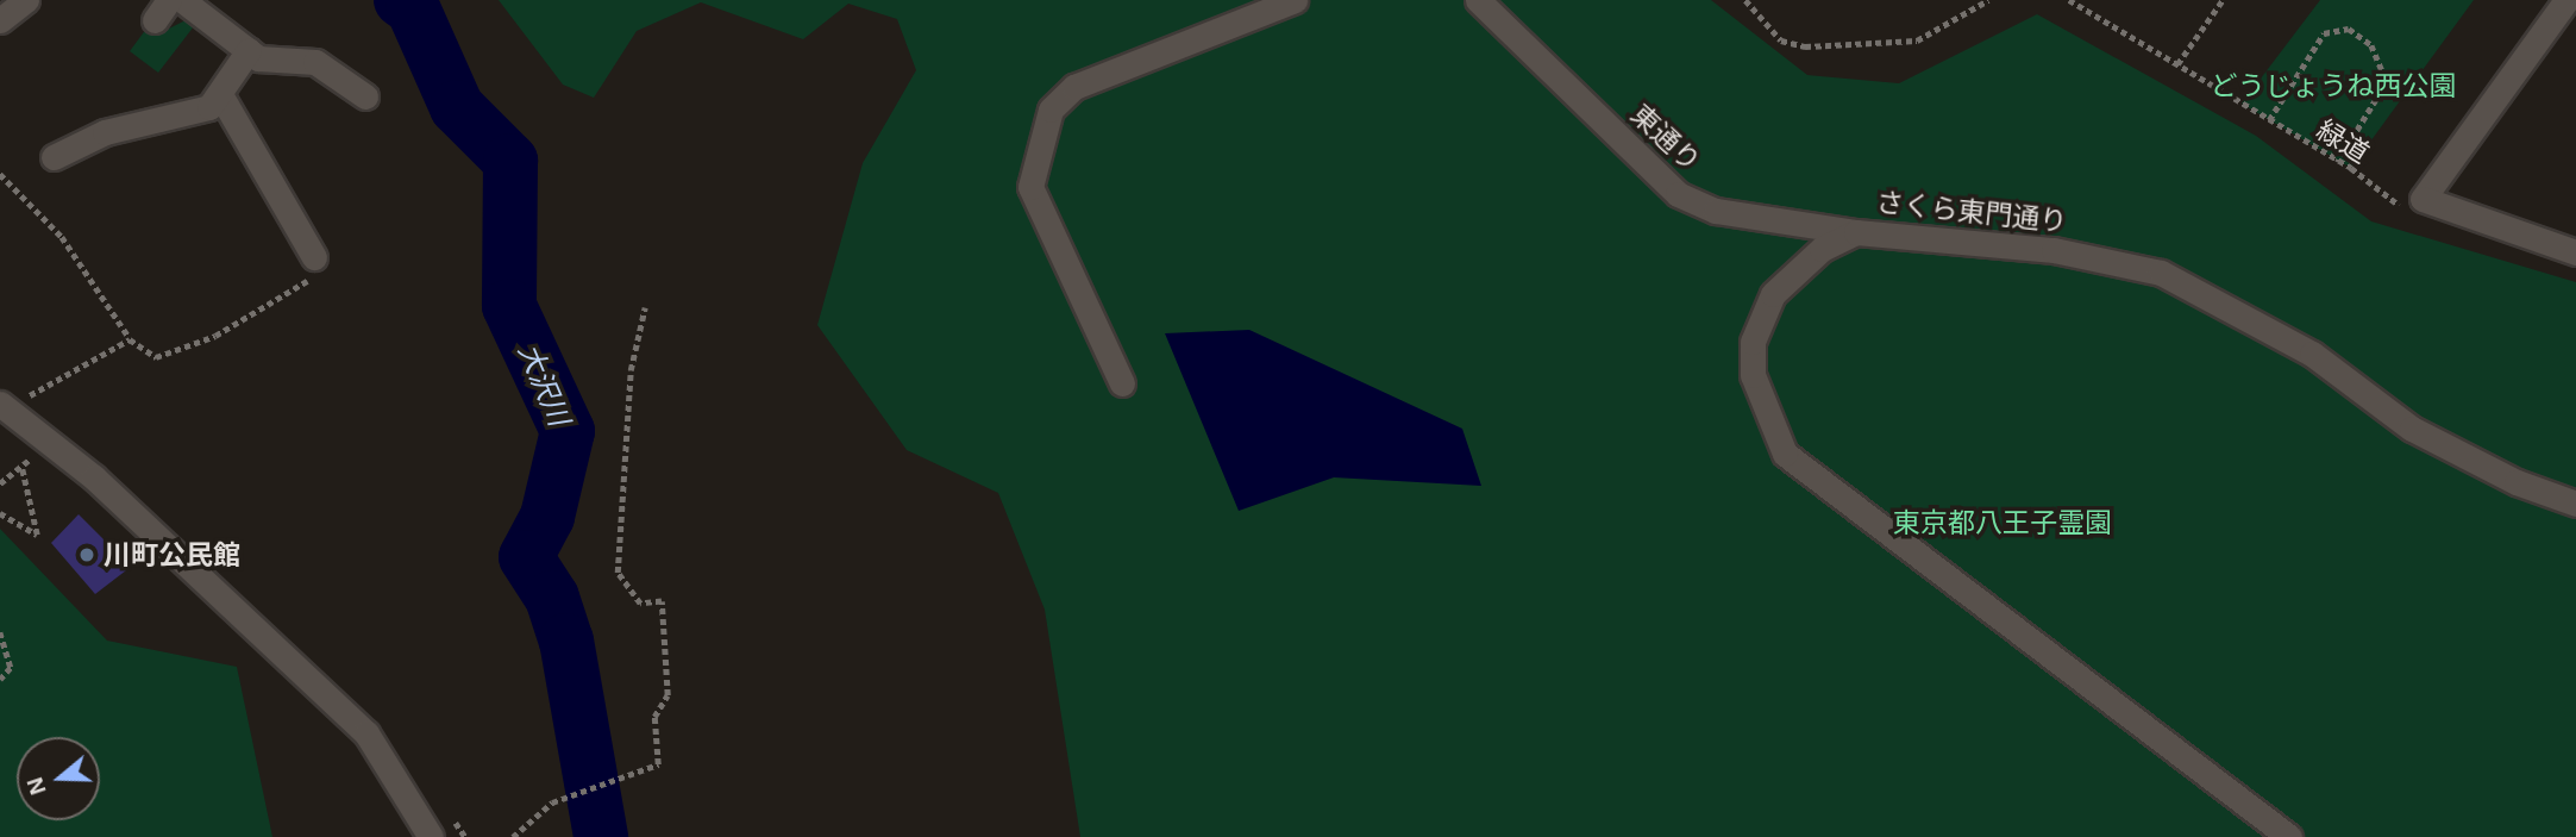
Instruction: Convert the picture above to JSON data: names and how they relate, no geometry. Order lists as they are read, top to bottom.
{
  "streets": {
    "street": ["東通り", "さくら東門通り"],
    "path": ["緑道"]
  },
  "crossings": [
    ["東通り", "さくら東門通り"]
  ],
  "water": ["大沢川"],
  "parks": ["どうじょうね西公園", "東京都八王子霊園"],
  "places": ["川町公民館"],
  "north": "left"
}
